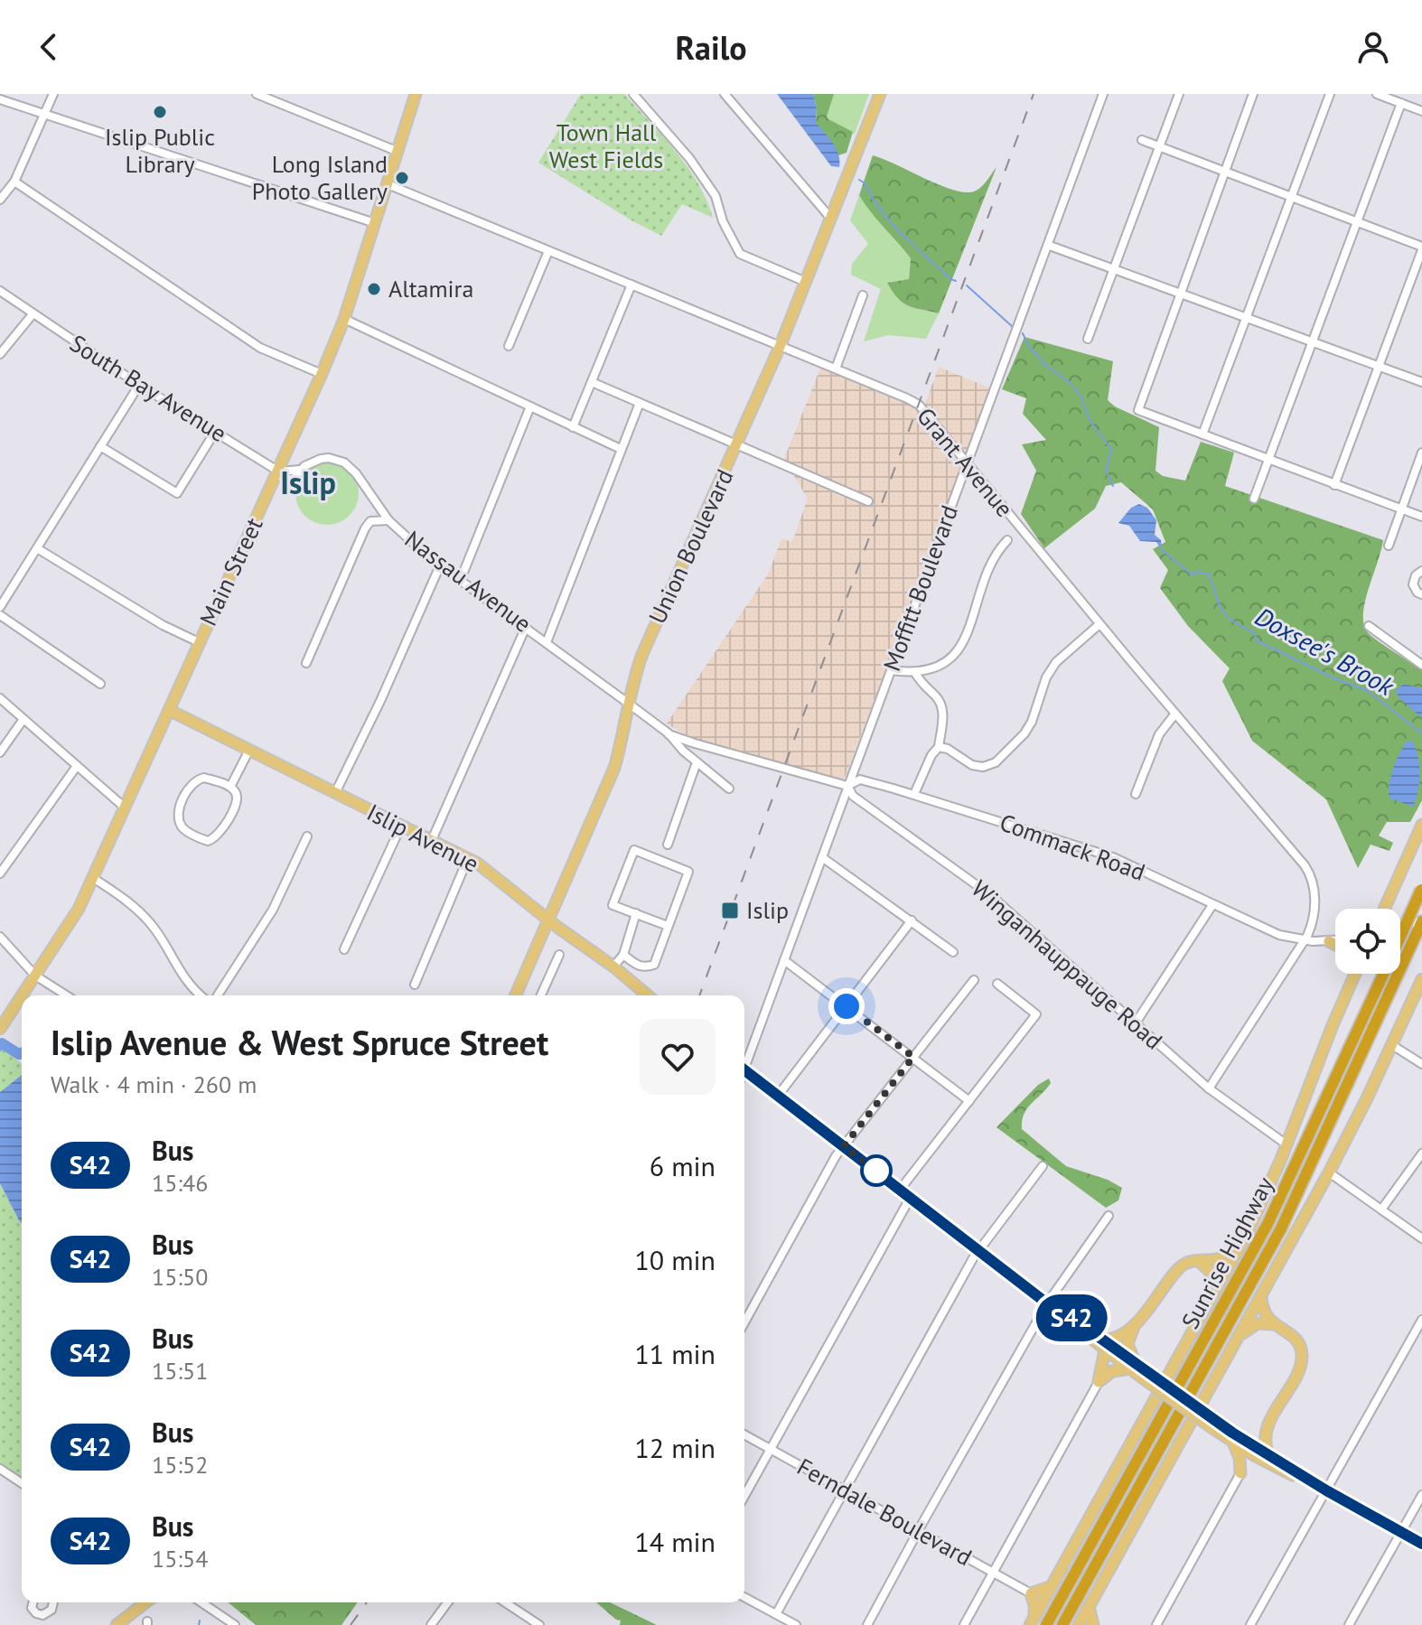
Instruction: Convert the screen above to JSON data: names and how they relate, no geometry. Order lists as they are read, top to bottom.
{
  "streets": {
    "highway": ["Sunrise Highway"],
    "main road": ["Union Boulevard", "Main Street", "Islip Avenue"],
    "street": [
      "South Bay Avenue",
      "Grant Avenue",
      "Nassau Avenue",
      "Moffitt Boulevard",
      "Commack Road",
      "Winganhauppauge Road",
      "Ferndale Boulevard"
    ]
  },
  "crossings": [
    ["South Bay Avenue", "Main Street"],
    ["South Bay Avenue", "Nassau Avenue"],
    ["Grant Avenue", "Union Boulevard"],
    ["Grant Avenue", "Main Street"],
    ["Grant Avenue", "Moffitt Boulevard"],
    ["Grant Avenue", "Commack Road"],
    ["Union Boulevard", "Nassau Avenue"],
    ["Union Boulevard", "Islip Avenue"],
    ["Main Street", "Nassau Avenue"],
    ["Main Street", "Islip Avenue"],
    ["Nassau Avenue", "Commack Road"],
    ["Moffitt Boulevard", "Commack Road"],
    ["Moffitt Boulevard", "Winganhauppauge Road"],
    ["Commack Road", "Winganhauppauge Road"],
    ["Winganhauppauge Road", "Sunrise Highway"]
  ],
  "districts": ["Islip"],
  "water": ["Doxsee's Brook"],
  "parks": ["Town Hall West Fields"],
  "places": {
    "other": ["Islip Public Library", "Long Island Photo Gallery", "Altamira"],
    "transit": ["Islip"]
  },
  "lines": ["bus line S42"],
  "page": {
    "header": "Railo",
    "on_map": "S42",
    "heading": ["Islip Avenue & West Spruce Street", "Walk · 4 min · 260 m"],
    "list": [
      {
        "mark": "S42",
        "name": "Bus",
        "note": "15:46",
        "value": "6 min"
      },
      {
        "mark": "S42",
        "name": "Bus",
        "note": "15:50",
        "value": "10 min"
      },
      {
        "mark": "S42",
        "name": "Bus",
        "note": "15:51",
        "value": "11 min"
      },
      {
        "mark": "S42",
        "name": "Bus",
        "note": "15:52",
        "value": "12 min"
      },
      {
        "mark": "S42",
        "name": "Bus",
        "note": "15:54",
        "value": "14 min"
      }
    ]
  }
}
